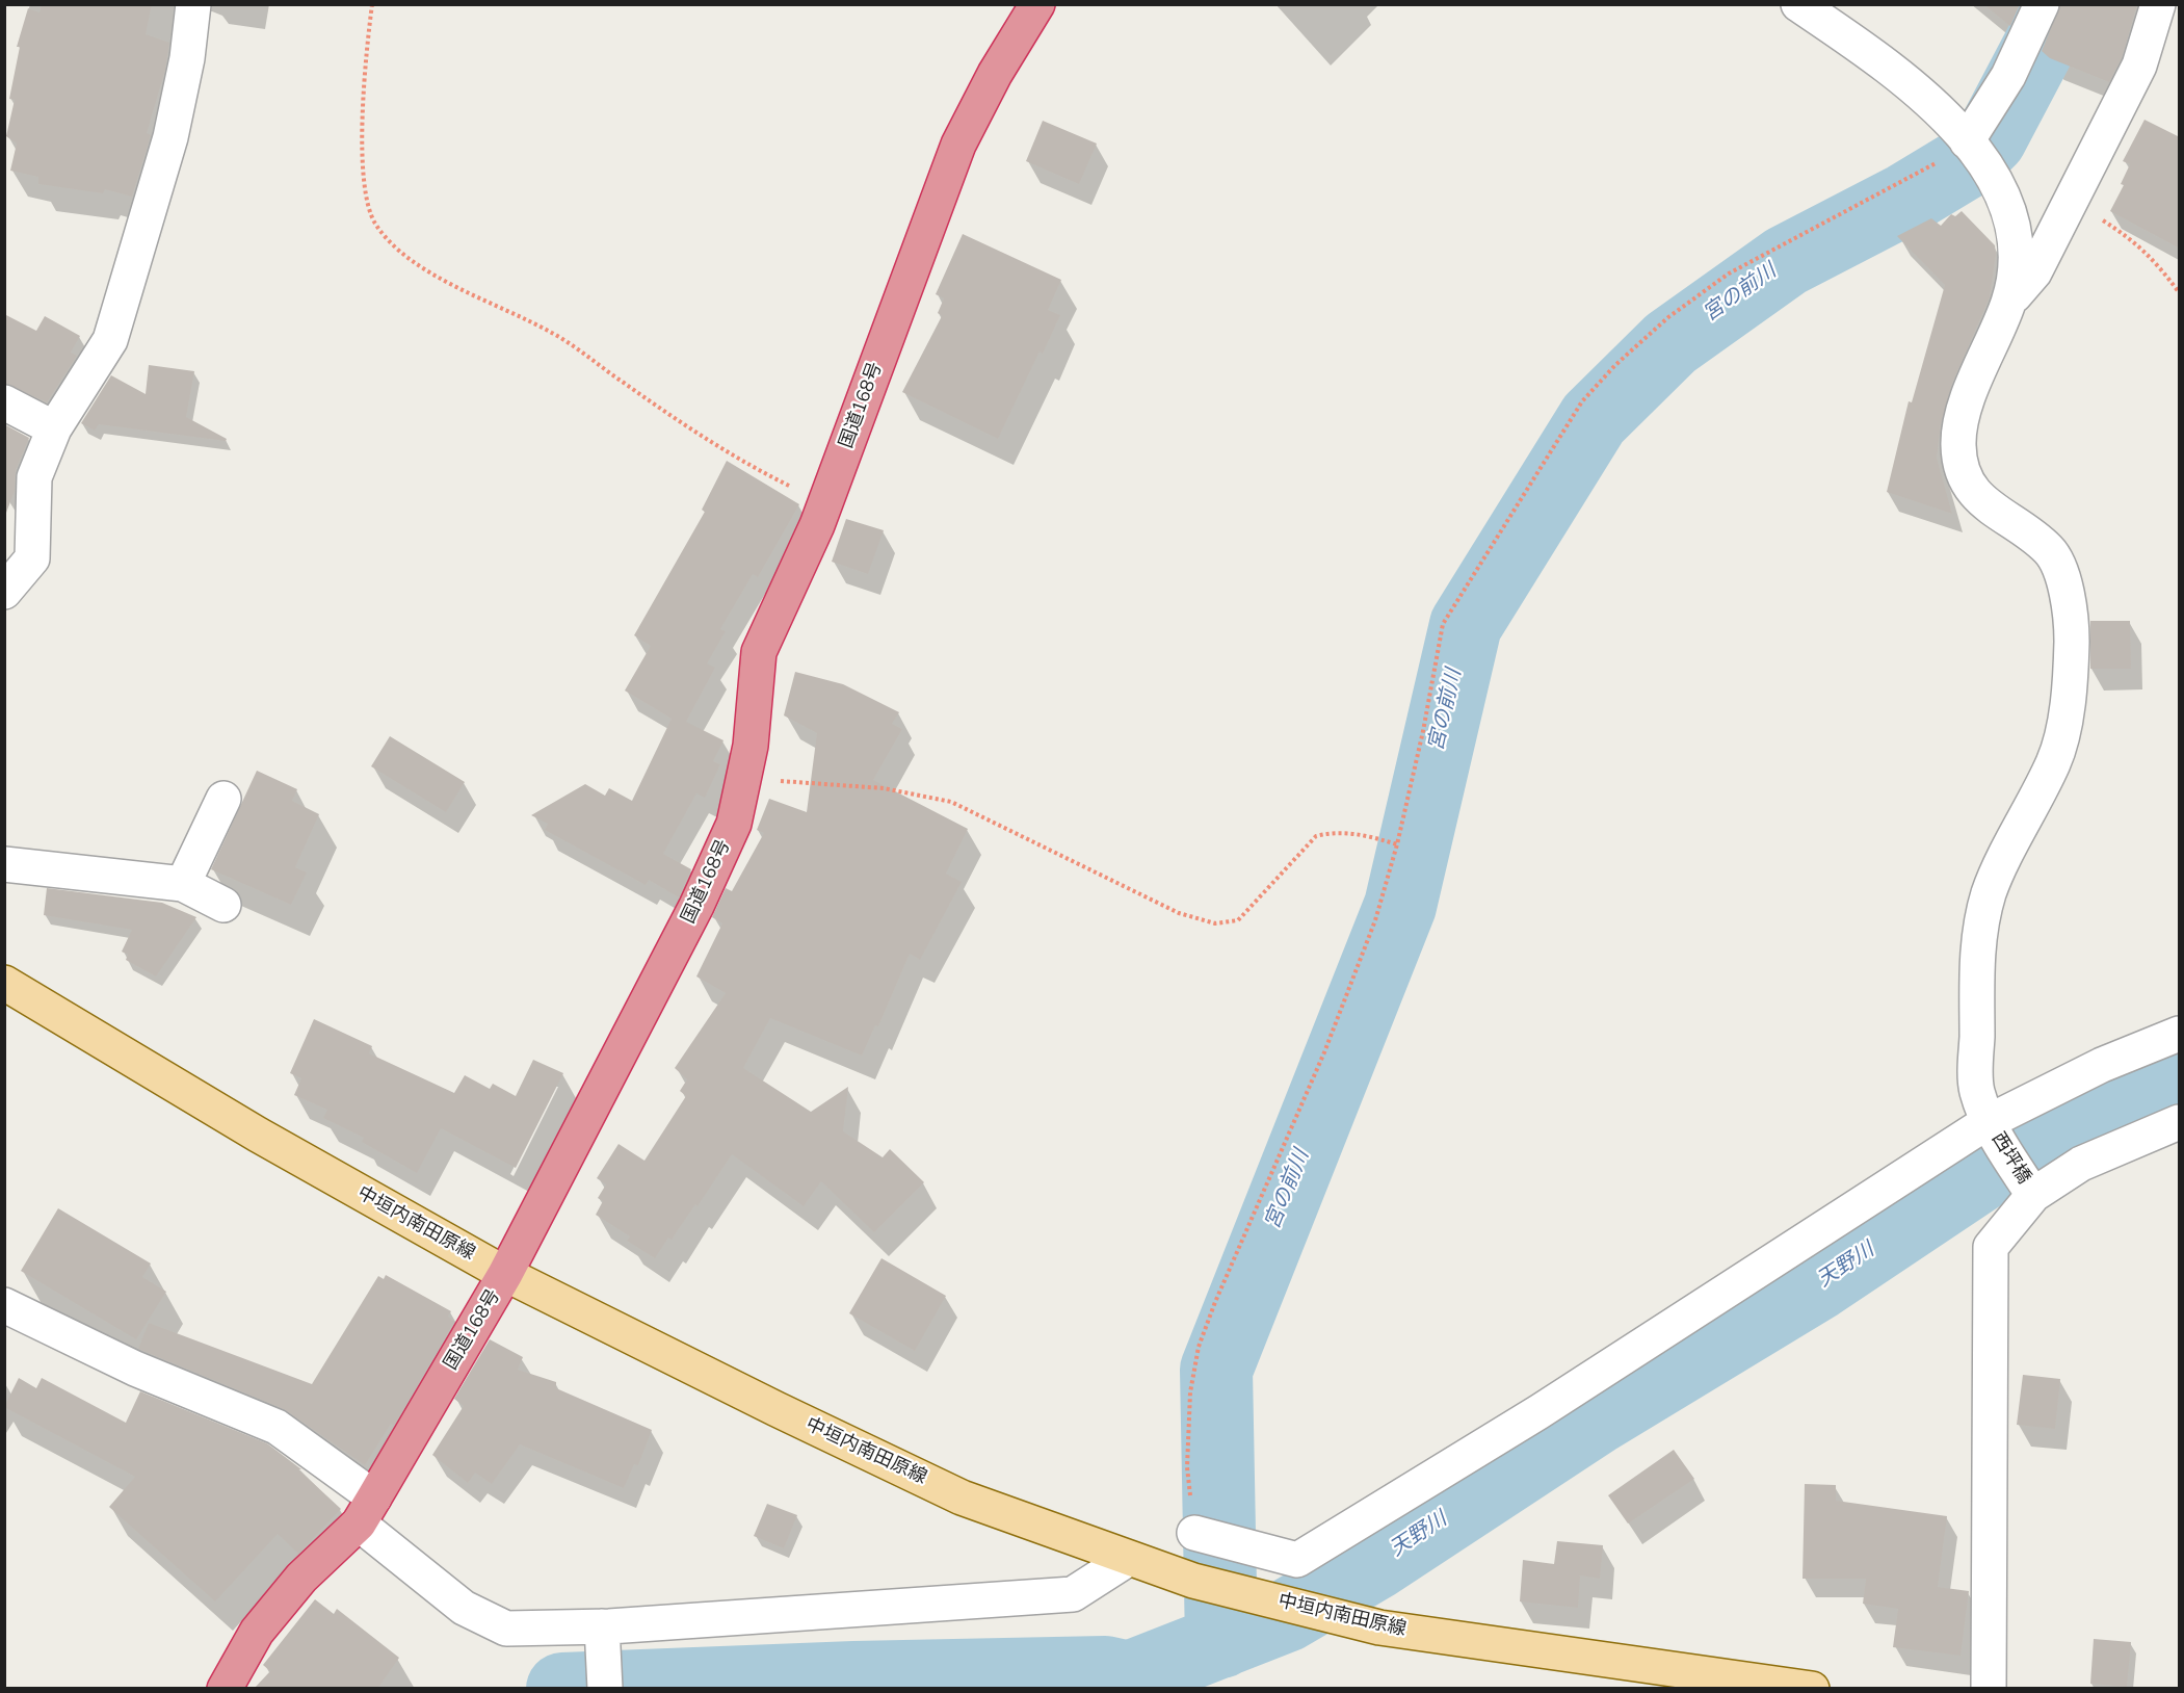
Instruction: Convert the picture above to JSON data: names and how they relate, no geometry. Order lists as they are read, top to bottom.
{
  "streets": {
    "highway": ["国道168号"],
    "main road": ["中垣内南田原線"],
    "street": ["西坪橋"]
  },
  "crossings": [
    ["国道168号", "中垣内南田原線"]
  ],
  "water": ["宮の前川", "天野川"]
}
